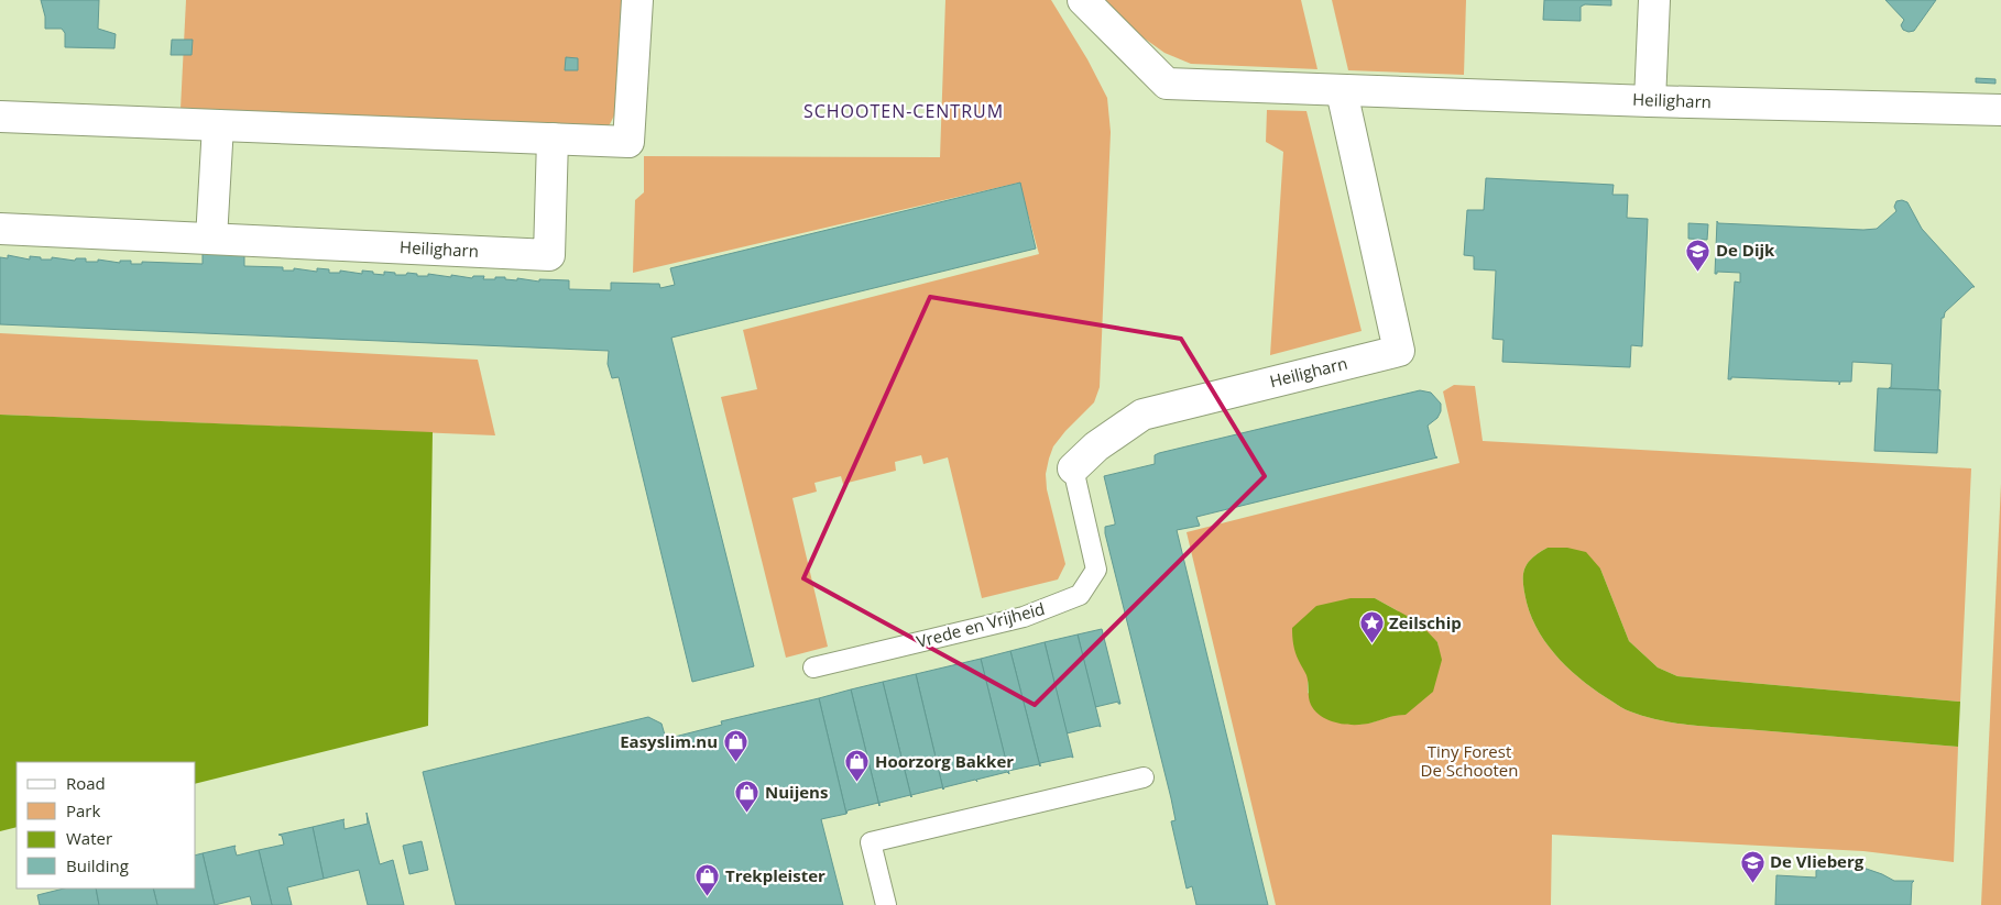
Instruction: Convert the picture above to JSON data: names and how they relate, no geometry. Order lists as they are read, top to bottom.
{
  "streets": {
    "street": ["Heiligharn"],
    "lane": ["Vrede en Vrijheid"]
  },
  "crossings": [
    ["Heiligharn", "Vrede en Vrijheid"]
  ],
  "districts": ["SCHOOTEN-CENTRUM"],
  "parks": ["Tiny Forest De Schooten"],
  "places": {
    "school or university": ["De Dijk", "De Vlieberg"],
    "place": ["Zeilschip"],
    "shop": [
      "Easyslim.nu",
      "Hoorzorg Bakker",
      "Nuijens",
      "Trekpleister"
    ]
  },
  "legend": [
    "Road",
    "Park",
    "Water",
    "Building"
  ]
}
